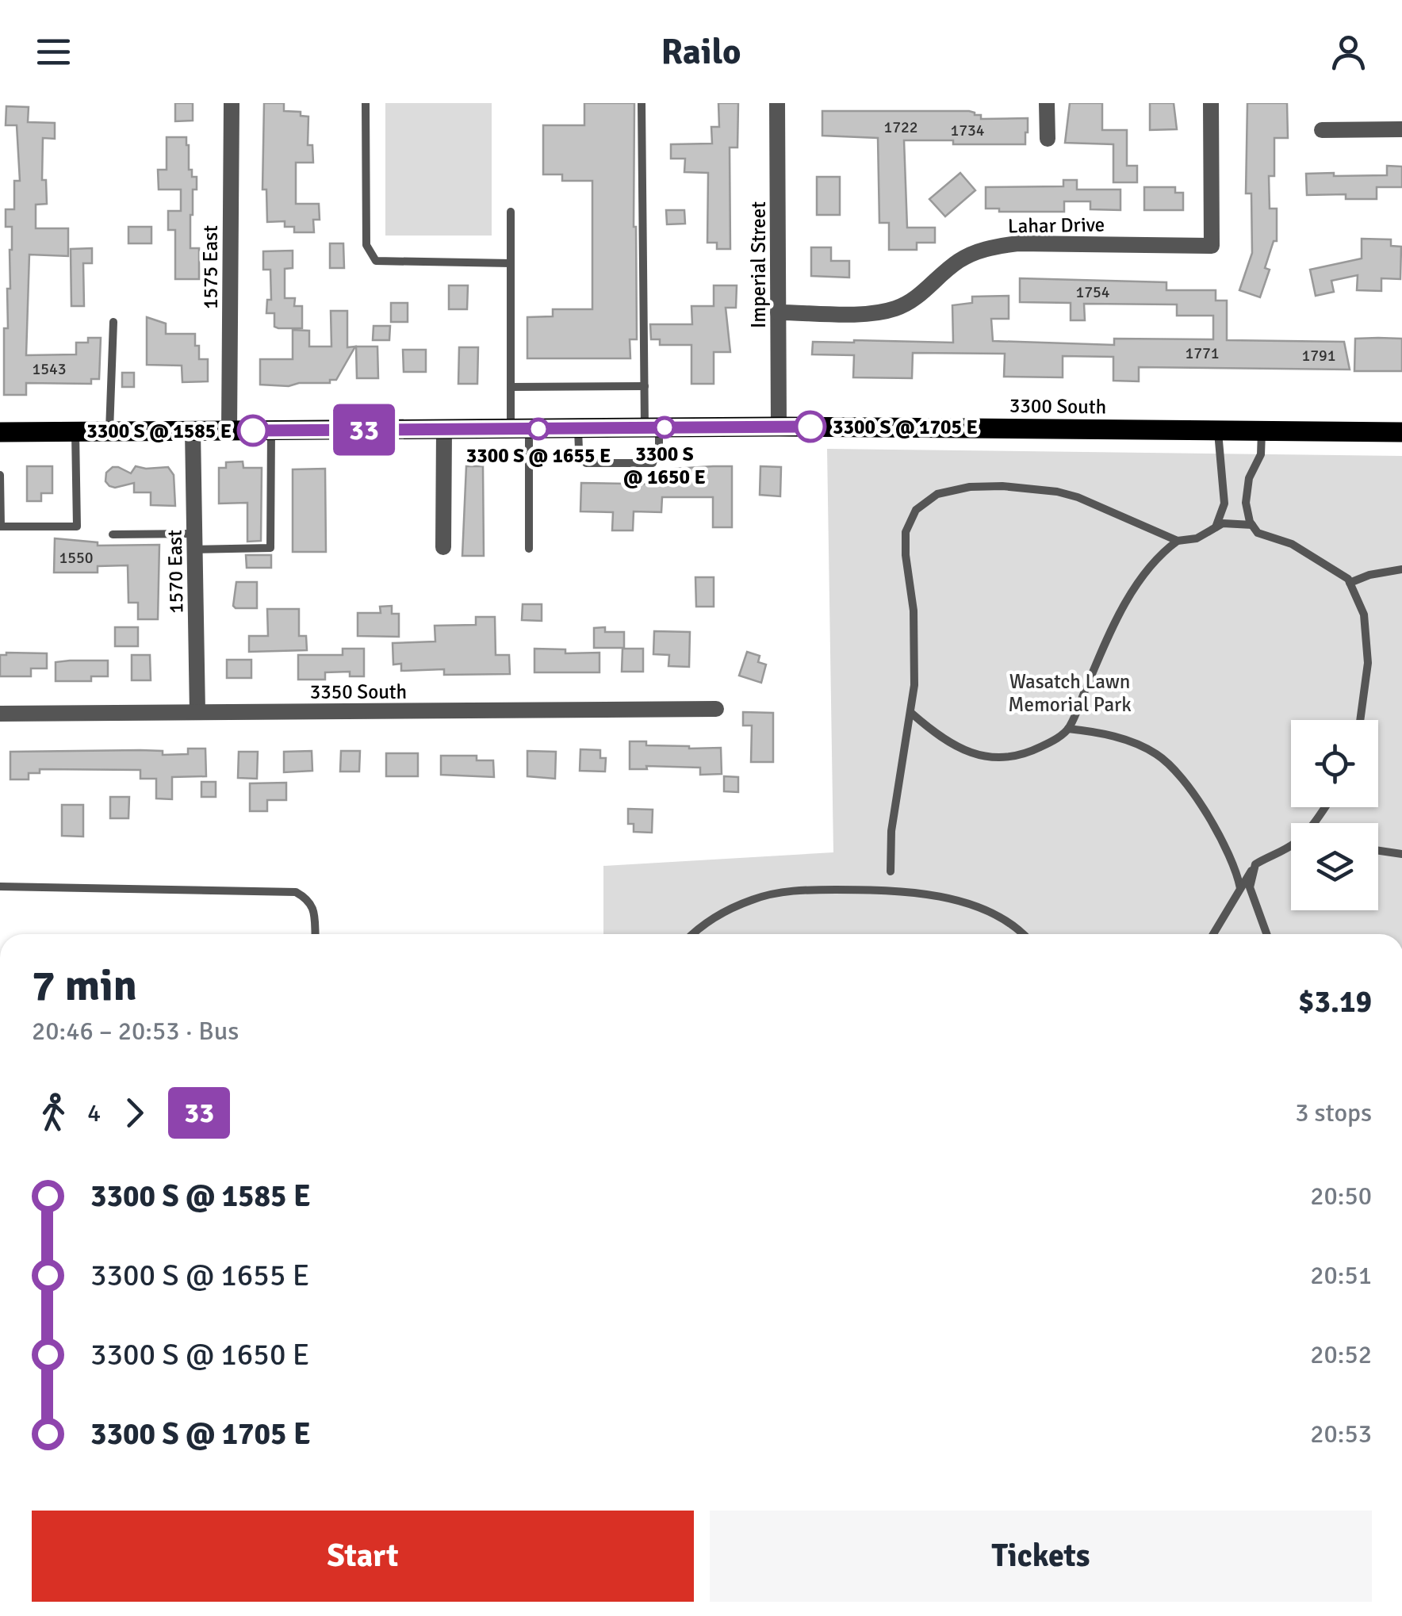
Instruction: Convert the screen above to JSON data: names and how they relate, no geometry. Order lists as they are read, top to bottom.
{
  "streets": {
    "main road": ["3300 South"],
    "street": [
      "Lahar Drive",
      "Imperial Street",
      "1575 East",
      "1570 East",
      "3350 South"
    ]
  },
  "crossings": [
    ["Lahar Drive", "Imperial Street"],
    ["Imperial Street", "3300 South"],
    ["1575 East", "3300 South"],
    ["3300 South", "1570 East"],
    ["1570 East", "3350 South"]
  ],
  "parks": ["Wasatch Lawn Memorial Park"],
  "places": [
    "3300 S @ 1705 E",
    "3300 S @ 1650 E",
    "3300 S @ 1655 E",
    "3300 S @ 1585 E"
  ],
  "lines": ["bus line 33"],
  "house_numbers": [
    "1722",
    "1734",
    "1754",
    "1771",
    "1791",
    "1543",
    "1550"
  ],
  "page": {
    "header": "Railo",
    "on_map": "33",
    "heading": ["7 min", "20:46 – 20:53 · Bus", "$3.19"],
    "legs": ["4", "33", "3 stops"],
    "list": [
      {
        "name": "3300 S @ 1585 E",
        "value": "20:50"
      },
      {
        "name": "3300 S @ 1655 E",
        "value": "20:51"
      },
      {
        "name": "3300 S @ 1650 E",
        "value": "20:52"
      },
      {
        "name": "3300 S @ 1705 E",
        "value": "20:53"
      }
    ],
    "buttons": ["Start", "Tickets"]
  }
}
